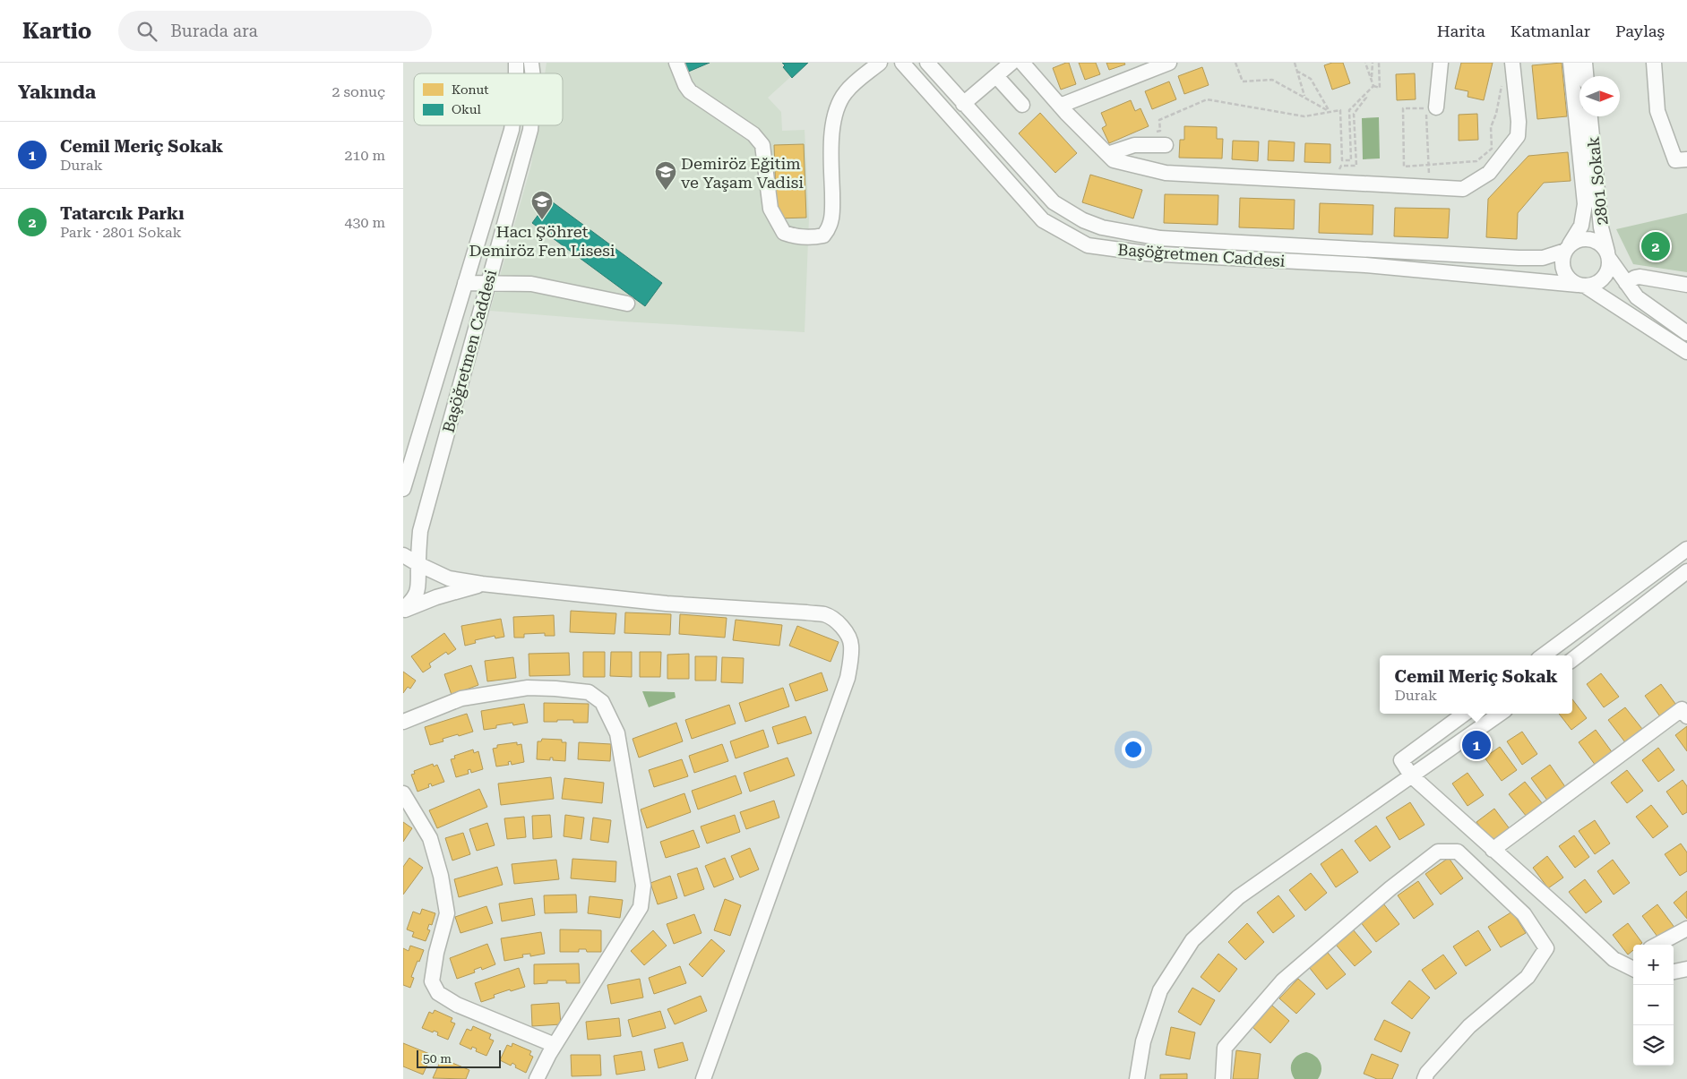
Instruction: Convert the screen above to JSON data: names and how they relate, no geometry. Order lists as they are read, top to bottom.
{
  "streets": {
    "street": ["2801 Sokak", "Başöğretmen Caddesi"]
  },
  "crossings": [
    ["2801 Sokak", "Başöğretmen Caddesi"]
  ],
  "places": {
    "school or university": ["Demiröz Eğitim ve Yaşam Vadisi", "Hacı Şöhret Demiröz Fen Lisesi"]
  },
  "legend": ["Konut", "Okul"],
  "scale_bar": "50 m",
  "north": "right",
  "page": {
    "header": "Kartio",
    "search": "Burada ara",
    "nav": ["Harita", "Katmanlar", "Paylaş"],
    "heading": ["Yakında", "2 sonuç"],
    "list": [
      {
        "mark": "1",
        "name": "Cemil Meriç Sokak",
        "note": "Durak",
        "value": "210 m"
      },
      {
        "mark": "2",
        "name": "Tatarcık Parkı",
        "note": "Park · 2801 Sokak",
        "value": "430 m"
      }
    ],
    "pins": ["2", "1"],
    "popup": ["Cemil Meriç Sokak", "Durak"],
    "map_buttons": ["+", "−"],
    "scale": "50 m"
  }
}
